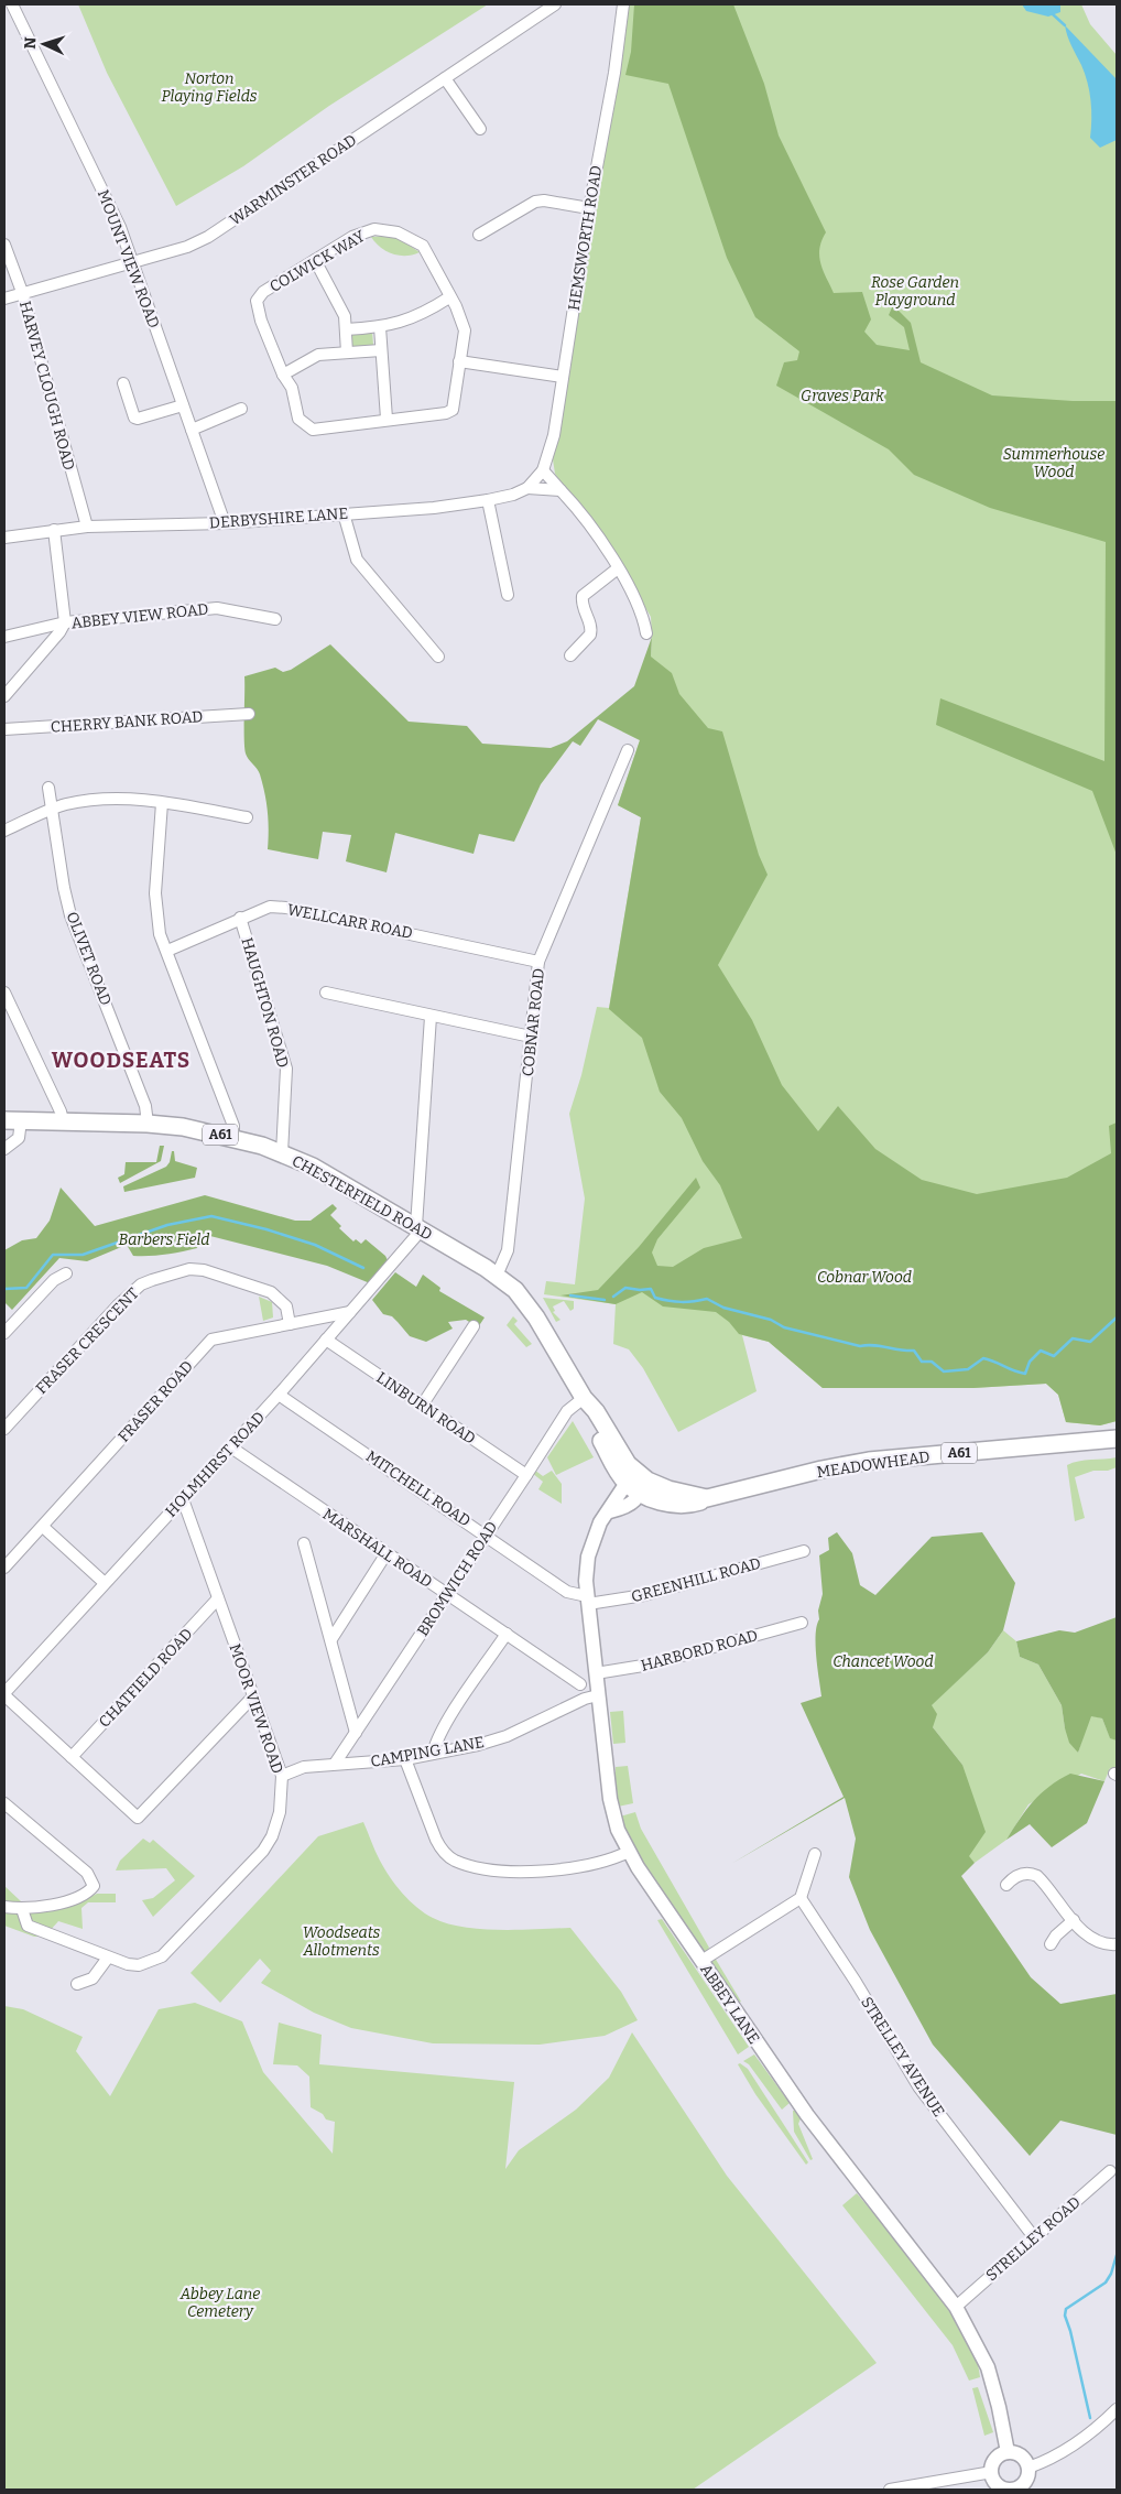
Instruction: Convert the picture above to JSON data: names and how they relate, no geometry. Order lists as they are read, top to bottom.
{
  "streets": {
    "highway": ["A61", "CHESTERFIELD ROAD", "MEADOWHEAD"],
    "main road": ["ABBEY LANE"],
    "street": [
      "WARMINSTER ROAD",
      "HEMSWORTH ROAD",
      "MOUNT VIEW ROAD",
      "COLWICK WAY",
      "HARVEY CLOUGH ROAD",
      "DERBYSHIRE LANE",
      "ABBEY VIEW ROAD",
      "CHERRY BANK ROAD",
      "WELLCARR ROAD",
      "OLIVET ROAD",
      "HAUGHTON ROAD",
      "COBNAR ROAD",
      "FRASER CRESCENT",
      "FRASER ROAD",
      "LINBURN ROAD",
      "HOLMHIRST ROAD",
      "MITCHELL ROAD",
      "MARSHALL ROAD",
      "BROMWICH ROAD",
      "GREENHILL ROAD",
      "HARBORD ROAD",
      "CHATFIELD ROAD",
      "MOOR VIEW ROAD",
      "CAMPING LANE",
      "STRELLEY AVENUE",
      "STRELLEY ROAD"
    ]
  },
  "crossings": [
    ["WARMINSTER ROAD", "MOUNT VIEW ROAD"],
    ["WARMINSTER ROAD", "HARVEY CLOUGH ROAD"],
    ["HEMSWORTH ROAD", "DERBYSHIRE LANE"],
    ["MOUNT VIEW ROAD", "DERBYSHIRE LANE"],
    ["HARVEY CLOUGH ROAD", "DERBYSHIRE LANE"],
    ["WELLCARR ROAD", "HAUGHTON ROAD"],
    ["WELLCARR ROAD", "COBNAR ROAD"],
    ["OLIVET ROAD", "CHESTERFIELD ROAD"],
    ["HAUGHTON ROAD", "CHESTERFIELD ROAD"],
    ["COBNAR ROAD", "CHESTERFIELD ROAD"],
    ["A61", "CHESTERFIELD ROAD"],
    ["A61", "MEADOWHEAD"],
    ["A61", "ABBEY LANE"],
    ["CHESTERFIELD ROAD", "HOLMHIRST ROAD"],
    ["CHESTERFIELD ROAD", "MEADOWHEAD"],
    ["CHESTERFIELD ROAD", "BROMWICH ROAD"],
    ["CHESTERFIELD ROAD", "ABBEY LANE"],
    ["FRASER CRESCENT", "FRASER ROAD"],
    ["FRASER ROAD", "HOLMHIRST ROAD"],
    ["LINBURN ROAD", "HOLMHIRST ROAD"],
    ["LINBURN ROAD", "BROMWICH ROAD"],
    ["HOLMHIRST ROAD", "MITCHELL ROAD"],
    ["HOLMHIRST ROAD", "MARSHALL ROAD"],
    ["HOLMHIRST ROAD", "MOOR VIEW ROAD"],
    ["MEADOWHEAD", "ABBEY LANE"],
    ["MITCHELL ROAD", "BROMWICH ROAD"],
    ["MITCHELL ROAD", "GREENHILL ROAD"],
    ["MITCHELL ROAD", "ABBEY LANE"],
    ["MARSHALL ROAD", "BROMWICH ROAD"],
    ["BROMWICH ROAD", "CAMPING LANE"],
    ["GREENHILL ROAD", "ABBEY LANE"],
    ["HARBORD ROAD", "ABBEY LANE"],
    ["CHATFIELD ROAD", "MOOR VIEW ROAD"],
    ["MOOR VIEW ROAD", "CAMPING LANE"],
    ["CAMPING LANE", "ABBEY LANE"],
    ["ABBEY LANE", "STRELLEY ROAD"],
    ["STRELLEY AVENUE", "STRELLEY ROAD"]
  ],
  "districts": ["WOODSEATS"],
  "parks": [
    "Norton Playing Fields",
    "Rose Garden Playground",
    "Graves Park",
    "Summerhouse Wood",
    "Barbers Field",
    "Cobnar Wood",
    "Chancet Wood",
    "Woodseats Allotments",
    "Abbey Lane Cemetery"
  ],
  "north": "left"
}
